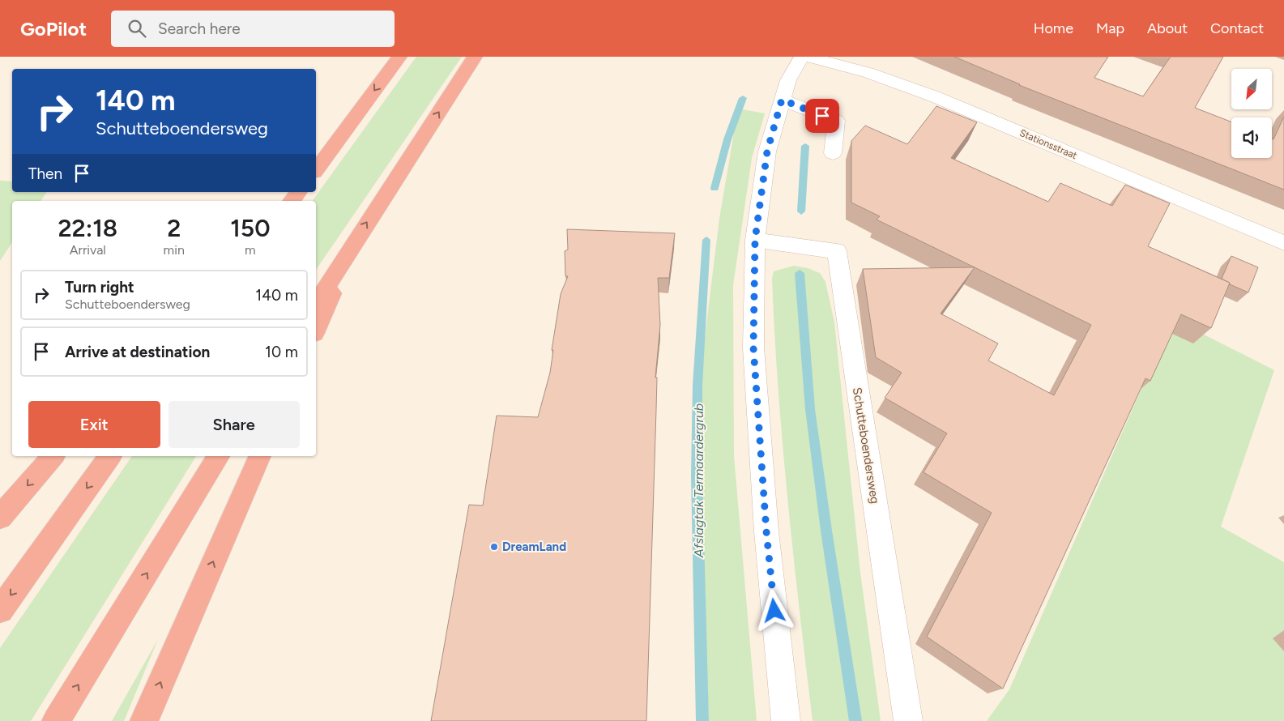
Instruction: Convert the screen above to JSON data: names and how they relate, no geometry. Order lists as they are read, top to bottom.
{
  "streets": {
    "street": ["Stationsstraat", "Schutteboendersweg"]
  },
  "water": ["Afslagtak Termaardergrub"],
  "places": ["DreamLand"],
  "north": "bottom left",
  "page": {
    "header": "GoPilot",
    "search": "Search here",
    "nav": [
      "Home",
      "Map",
      "About",
      "Contact"
    ],
    "turn": ["140 m", "Schutteboendersweg"],
    "then": "Then",
    "eta": [
      "22:18",
      "Arrival",
      "2",
      "min",
      "150",
      "m"
    ],
    "list": [
      {
        "name": "Turn right",
        "note": "Schutteboendersweg",
        "value": "140 m"
      },
      {
        "name": "Arrive at destination",
        "value": "10 m"
      }
    ],
    "buttons": ["Exit", "Share"]
  }
}
